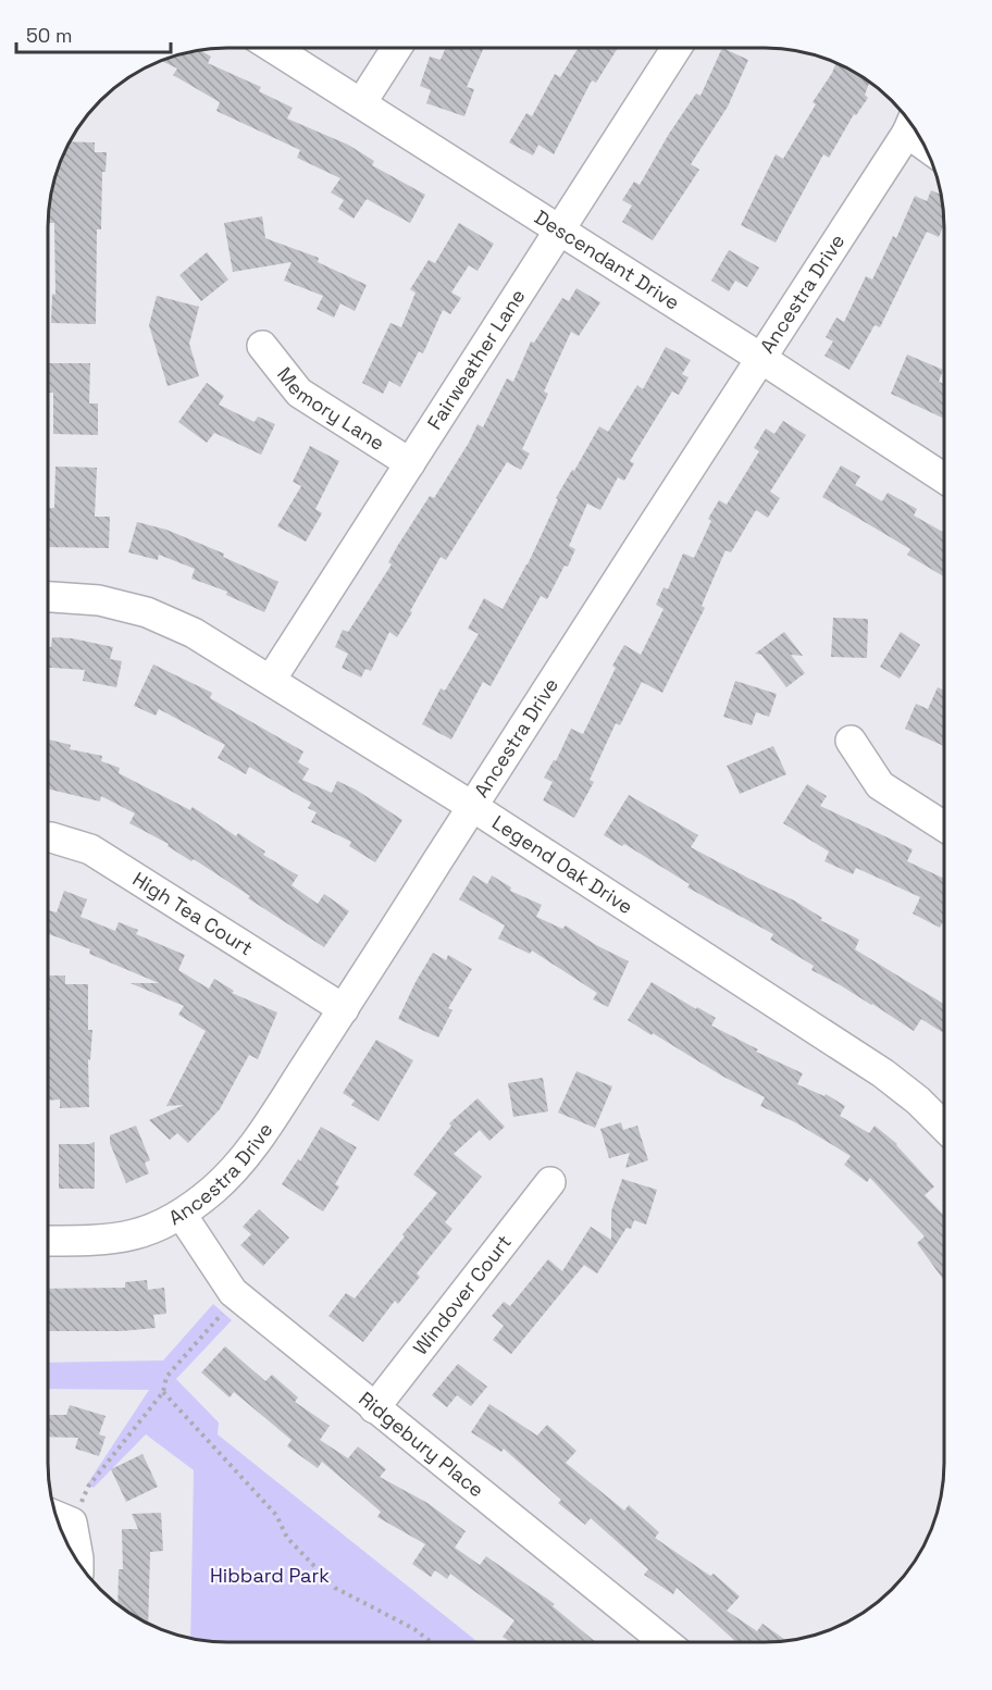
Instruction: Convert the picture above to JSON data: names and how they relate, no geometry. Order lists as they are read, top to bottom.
{
  "streets": {
    "street": [
      "Descendant Drive",
      "Ancestra Drive",
      "Fairweather Lane",
      "Memory Lane",
      "Legend Oak Drive",
      "High Tea Court",
      "Windover Court",
      "Ridgebury Place"
    ]
  },
  "crossings": [
    ["Descendant Drive", "Ancestra Drive"],
    ["Descendant Drive", "Fairweather Lane"],
    ["Ancestra Drive", "Legend Oak Drive"],
    ["Ancestra Drive", "High Tea Court"],
    ["Ancestra Drive", "Ridgebury Place"],
    ["Fairweather Lane", "Memory Lane"],
    ["Fairweather Lane", "Legend Oak Drive"],
    ["Windover Court", "Ridgebury Place"]
  ],
  "parks": ["Hibbard Park"],
  "scale_bar": "50 m"
}
